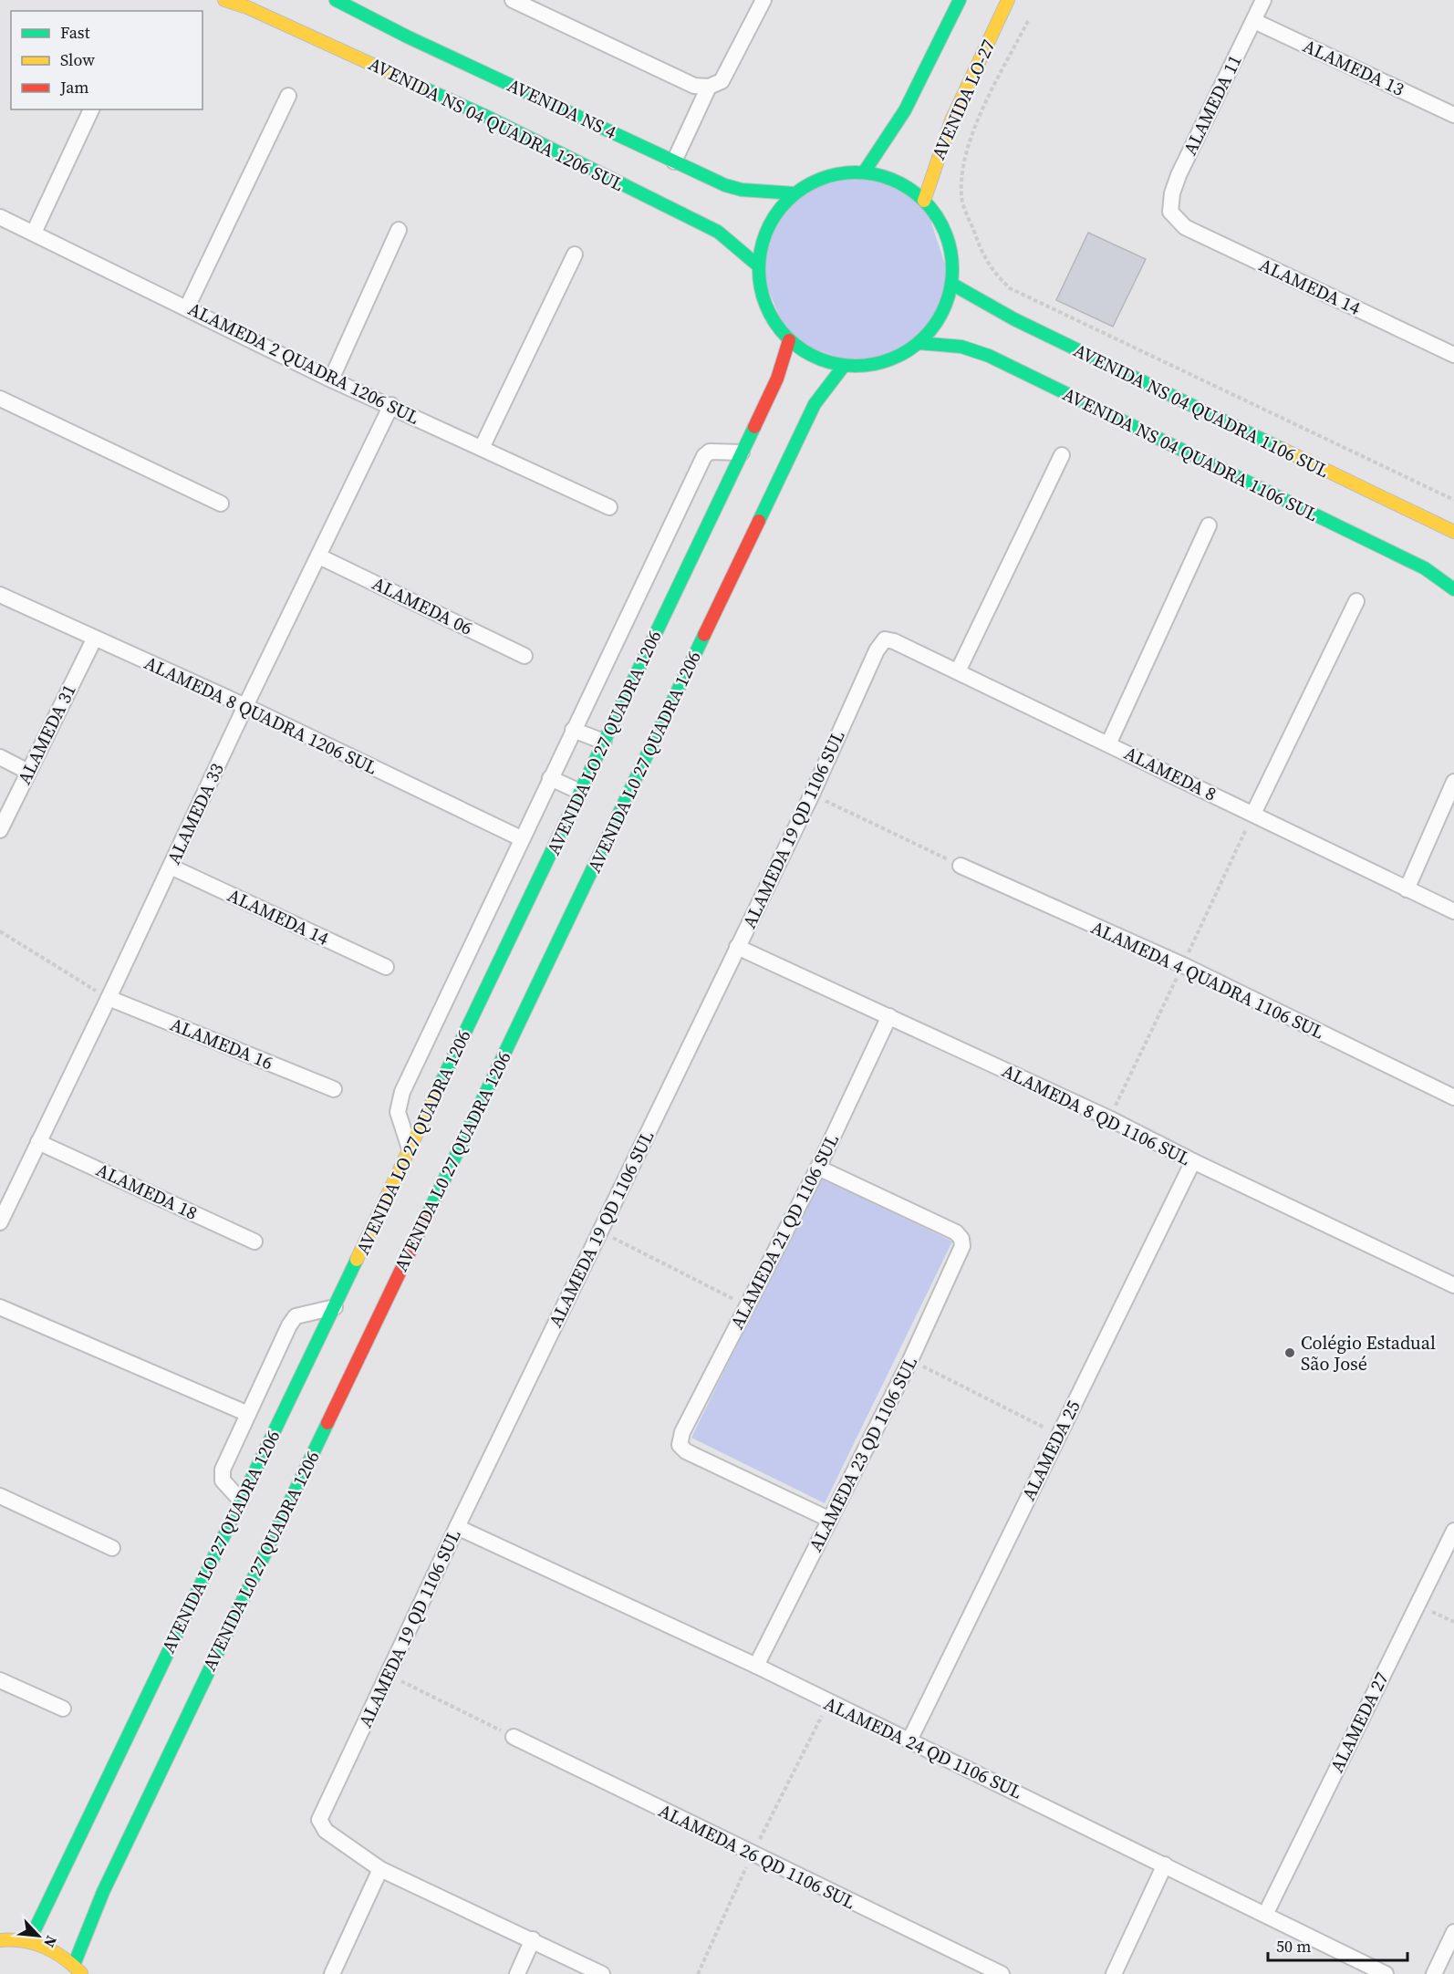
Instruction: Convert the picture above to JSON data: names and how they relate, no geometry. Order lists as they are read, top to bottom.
{
  "streets": {
    "main road": [
      "AVENIDA LO-27",
      "AVENIDA NS 4",
      "AVENIDA NS 04 QUADRA 1206 SUL",
      "AVENIDA NS 04 QUADRA 1106 SUL",
      "AVENIDA LO 27 QUADRA 1206",
      "AVENIDA L0 27 QUADRA 1206"
    ],
    "street": [
      "ALAMEDA 13",
      "ALAMEDA 11",
      "ALAMEDA 14",
      "ALAMEDA 2 QUADRA 1206 SUL",
      "ALAMEDA 06",
      "ALAMEDA 8 QUADRA 1206 SUL",
      "ALAMEDA 31",
      "ALAMEDA 8",
      "ALAMEDA 33",
      "ALAMEDA 19 QD 1106 SUL",
      "ALAMEDA 4 QUADRA 1106 SUL",
      "ALAMEDA 16",
      "ALAMEDA 8 QD 1106 SUL",
      "ALAMEDA 18",
      "ALAMEDA 21 QD 1106 SUL",
      "ALAMEDA 25",
      "ALAMEDA 23 QD 1106 SUL",
      "ALAMEDA 27",
      "ALAMEDA 24 QD 1106 SUL",
      "ALAMEDA 26 QD 1106 SUL"
    ]
  },
  "crossings": [
    ["ALAMEDA 13", "ALAMEDA 11"],
    ["AVENIDA LO-27", "AVENIDA NS 4"],
    ["AVENIDA LO-27", "AVENIDA NS 04 QUADRA 1206 SUL"],
    ["AVENIDA LO-27", "AVENIDA NS 04 QUADRA 1106 SUL"],
    ["AVENIDA LO-27", "AVENIDA LO 27 QUADRA 1206"],
    ["AVENIDA LO-27", "AVENIDA L0 27 QUADRA 1206"],
    ["ALAMEDA 11", "ALAMEDA 14"],
    ["AVENIDA NS 4", "AVENIDA NS 04 QUADRA 1206 SUL"],
    ["AVENIDA NS 4", "AVENIDA NS 04 QUADRA 1106 SUL"],
    ["AVENIDA NS 4", "AVENIDA LO 27 QUADRA 1206"],
    ["AVENIDA NS 4", "AVENIDA L0 27 QUADRA 1206"],
    ["AVENIDA NS 04 QUADRA 1206 SUL", "AVENIDA NS 04 QUADRA 1106 SUL"],
    ["AVENIDA NS 04 QUADRA 1206 SUL", "AVENIDA LO 27 QUADRA 1206"],
    ["AVENIDA NS 04 QUADRA 1206 SUL", "AVENIDA L0 27 QUADRA 1206"],
    ["ALAMEDA 14", "ALAMEDA 33"],
    ["ALAMEDA 2 QUADRA 1206 SUL", "ALAMEDA 33"],
    ["AVENIDA NS 04 QUADRA 1106 SUL", "AVENIDA LO 27 QUADRA 1206"],
    ["AVENIDA NS 04 QUADRA 1106 SUL", "AVENIDA L0 27 QUADRA 1206"],
    ["ALAMEDA 06", "ALAMEDA 33"],
    ["ALAMEDA 8 QUADRA 1206 SUL", "ALAMEDA 31"],
    ["ALAMEDA 8 QUADRA 1206 SUL", "ALAMEDA 33"],
    ["AVENIDA LO 27 QUADRA 1206", "AVENIDA L0 27 QUADRA 1206"],
    ["ALAMEDA 8", "ALAMEDA 19 QD 1106 SUL"],
    ["ALAMEDA 33", "ALAMEDA 16"],
    ["ALAMEDA 33", "ALAMEDA 18"],
    ["ALAMEDA 19 QD 1106 SUL", "ALAMEDA 8 QD 1106 SUL"],
    ["ALAMEDA 19 QD 1106 SUL", "ALAMEDA 24 QD 1106 SUL"],
    ["ALAMEDA 8 QD 1106 SUL", "ALAMEDA 21 QD 1106 SUL"],
    ["ALAMEDA 8 QD 1106 SUL", "ALAMEDA 25"],
    ["ALAMEDA 21 QD 1106 SUL", "ALAMEDA 23 QD 1106 SUL"],
    ["ALAMEDA 25", "ALAMEDA 24 QD 1106 SUL"],
    ["ALAMEDA 23 QD 1106 SUL", "ALAMEDA 24 QD 1106 SUL"],
    ["ALAMEDA 27", "ALAMEDA 24 QD 1106 SUL"]
  ],
  "places": ["Colégio Estadual São José"],
  "legend": ["Fast", "Slow", "Jam"],
  "scale_bar": "50 m",
  "north": "bottom right"
}
